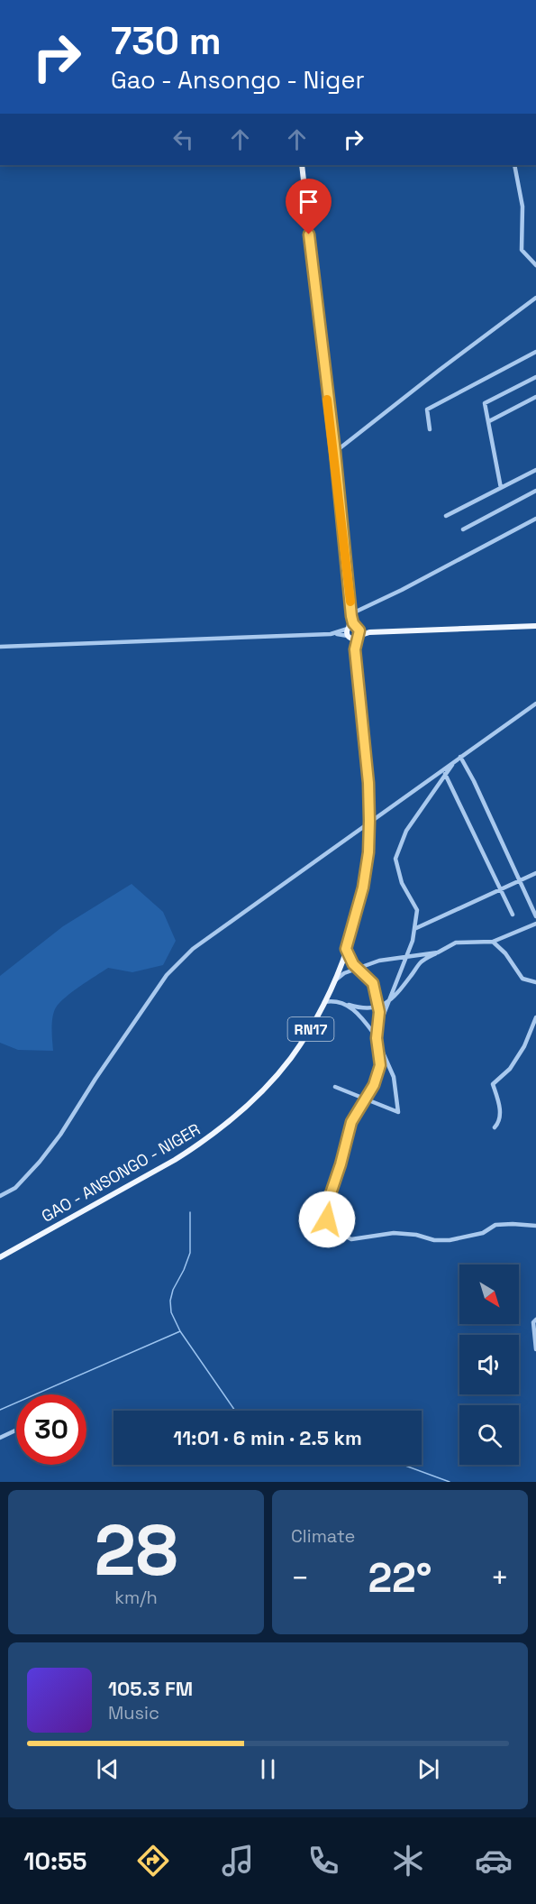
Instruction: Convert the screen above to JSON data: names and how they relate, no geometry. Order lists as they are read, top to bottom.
{
  "streets": {
    "main road": ["RN17", "GAO - ANSONGO - NIGER"]
  },
  "crossings": [
    ["RN17", "GAO - ANSONGO - NIGER"]
  ],
  "north": "bottom right",
  "page": {
    "turn": ["730 m", "Gao - Ansongo - Niger"],
    "limit": "30",
    "trip": "11:01 · 6 min · 2.5 km",
    "tile": [
      ["28", "km/h"],
      "Climate"
    ],
    "heat": ["−", "22°", "+"],
    "song": ["105.3 FM", "Music"],
    "tabs": "10:55"
  }
}
